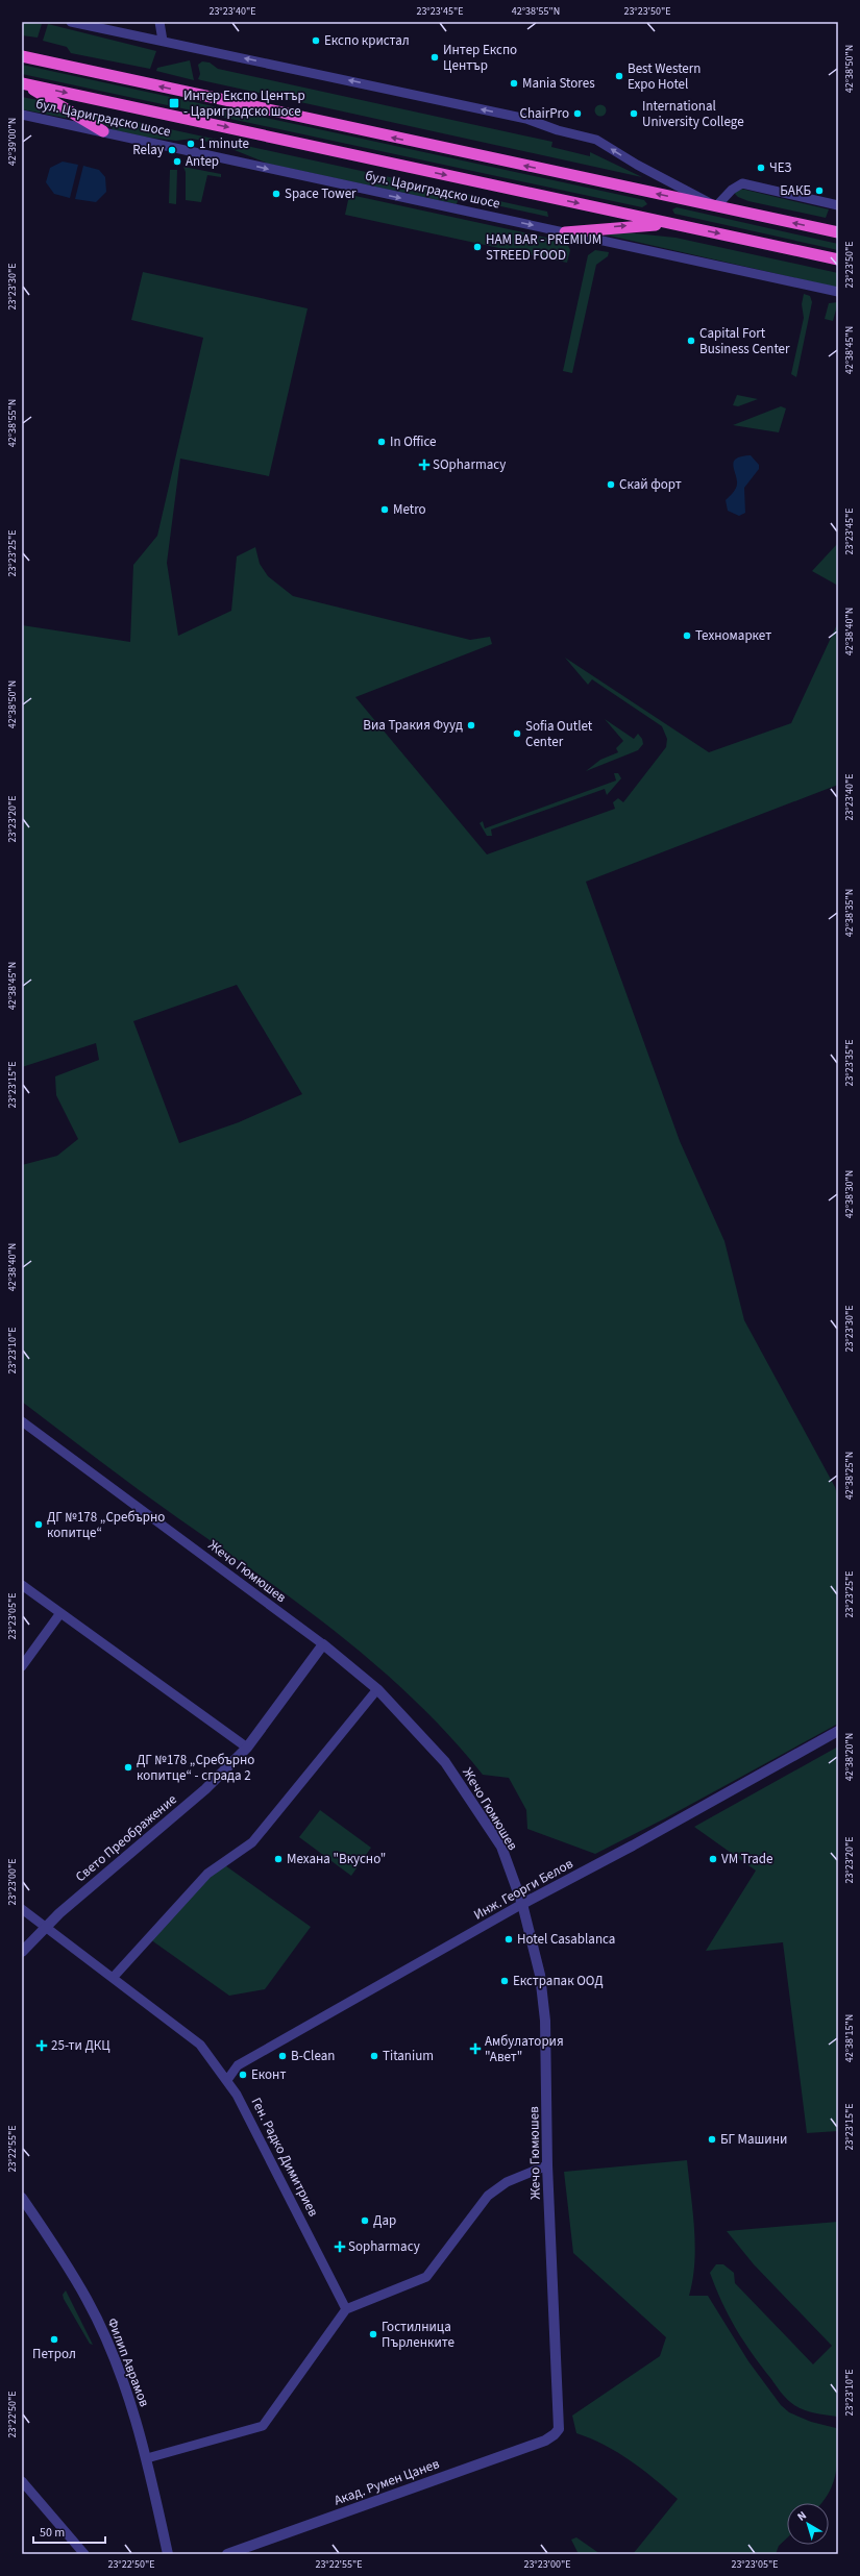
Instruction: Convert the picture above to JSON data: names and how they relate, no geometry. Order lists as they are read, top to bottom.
{
  "streets": {
    "highway": ["бул. Цариградско шосе"],
    "street": [
      "Жечо Гюмюшев",
      "Свето Преображение",
      "Инж. Георги Белов",
      "Ген. Радко Димитриев",
      "Филип Аврамов",
      "Акад. Румен Цанев"
    ]
  },
  "crossings": [
    ["Жечо Гюмюшев", "Свето Преображение"],
    ["Жечо Гюмюшев", "Инж. Георги Белов"],
    ["Жечо Гюмюшев", "Акад. Румен Цанев"],
    ["Свето Преображение", "Ген. Радко Димитриев"],
    ["Инж. Георги Белов", "Ген. Радко Димитриев"]
  ],
  "places": {
    "other": [
      "Експо кристал",
      "Интер Експо Център",
      "Best Western Expo Hotel",
      "Mania Stores",
      "ChairPro",
      "International University College",
      "1 minute",
      "Relay",
      "Antep",
      "ЧЕЗ",
      "БАКБ",
      "Space Tower",
      "HAM BAR - PREMIUM STREED FOOD",
      "Capital Fort Business Center",
      "In Office",
      "Скай форт",
      "Metro",
      "Техномаркет",
      "Виа Тракия Фууд",
      "Sofia Outlet Center",
      "ДГ №178 „Сребърно копитце“",
      "ДГ №178 „Сребърно копитце“ - сграда 2",
      "Механа \"Вкусно\"",
      "VM Trade",
      "Hotel Casablanca",
      "Екстрапак ООД",
      "B-Clean",
      "Titanium",
      "Еконт",
      "БГ Машини",
      "Дар",
      "Гостилница Пърленките",
      "Петрол"
    ],
    "transit": ["Интер Експо Център - Цариградско шосе"],
    "health": [
      "SOpharmacy",
      "25-ти ДКЦ",
      "Амбулатория \"Авет\"",
      "Sopharmacy"
    ]
  },
  "scale_bar": "50 m",
  "north": "top left",
  "coordinates": [
    "23°23'40\"E",
    "23°23'45\"E",
    "42°38'55\"N",
    "23°23'50\"E",
    "42°38'50\"N",
    "42°39'00\"N",
    "23°23'30\"E",
    "42°38'45\"N",
    "23°23'25\"E",
    "42°38'40\"N",
    "23°23'20\"E",
    "42°38'35\"N",
    "23°23'35\"E",
    "23°23'15\"E",
    "42°38'30\"N",
    "23°23'10\"E",
    "42°38'25\"N",
    "23°23'05\"E",
    "42°38'20\"N",
    "23°23'00\"E",
    "42°38'15\"N",
    "23°22'55\"E",
    "23°22'50\"E"
  ]
}
